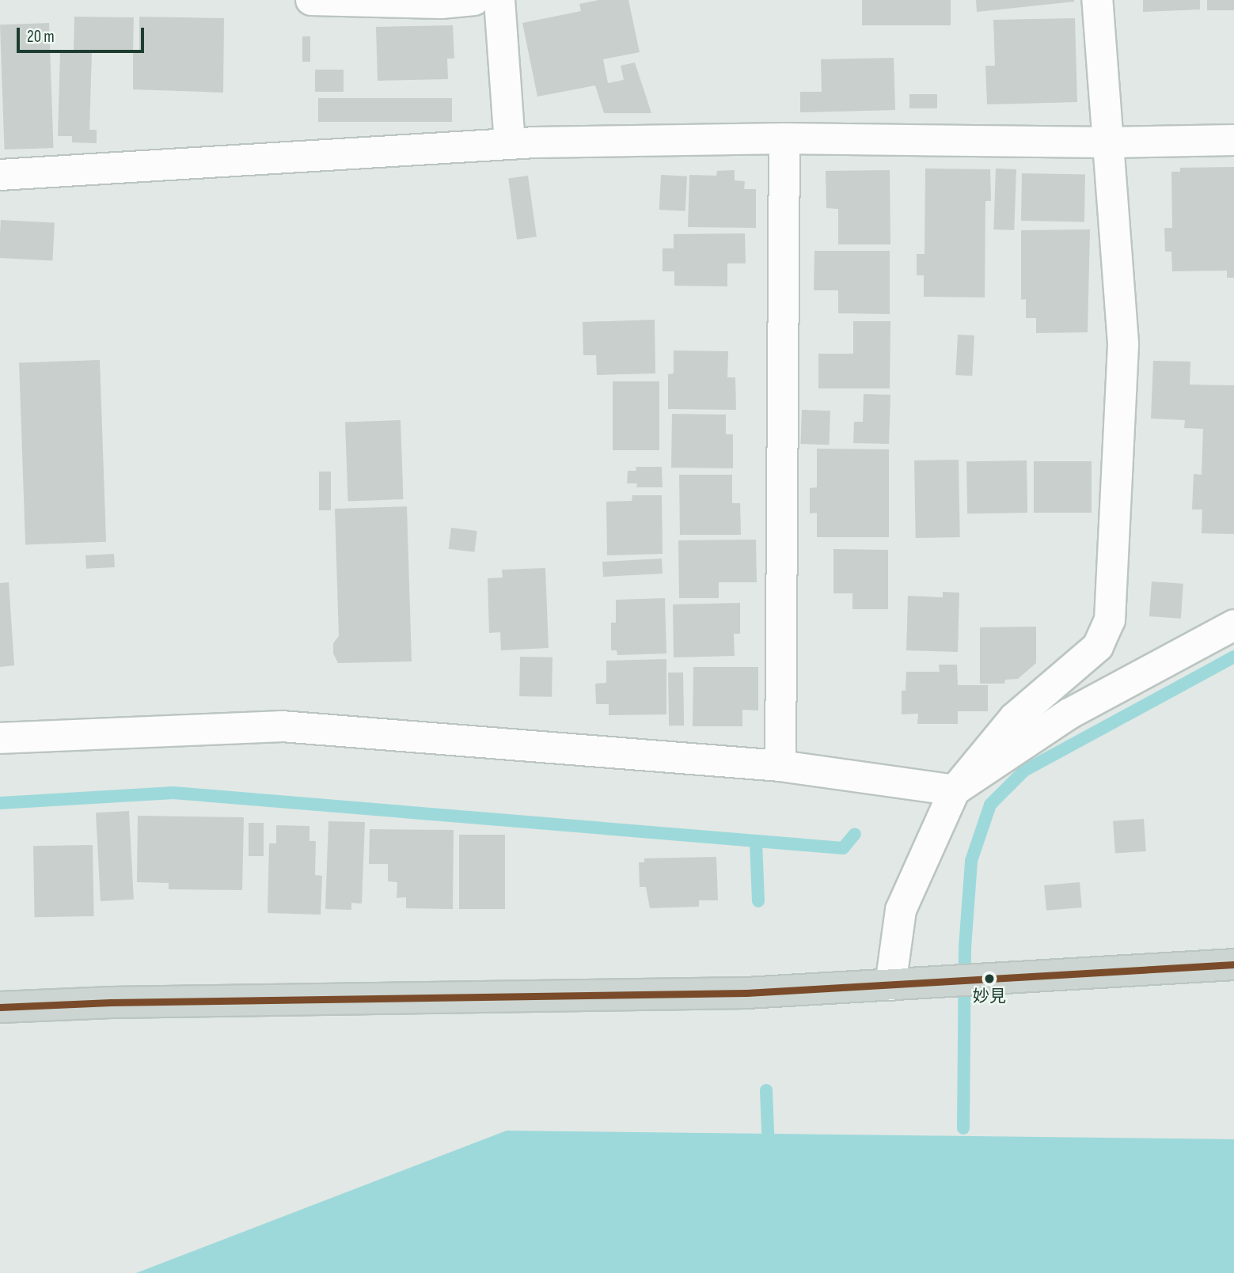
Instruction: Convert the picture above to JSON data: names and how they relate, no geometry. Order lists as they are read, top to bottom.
{
  "places": ["妙見"],
  "scale_bar": "20 m"
}
